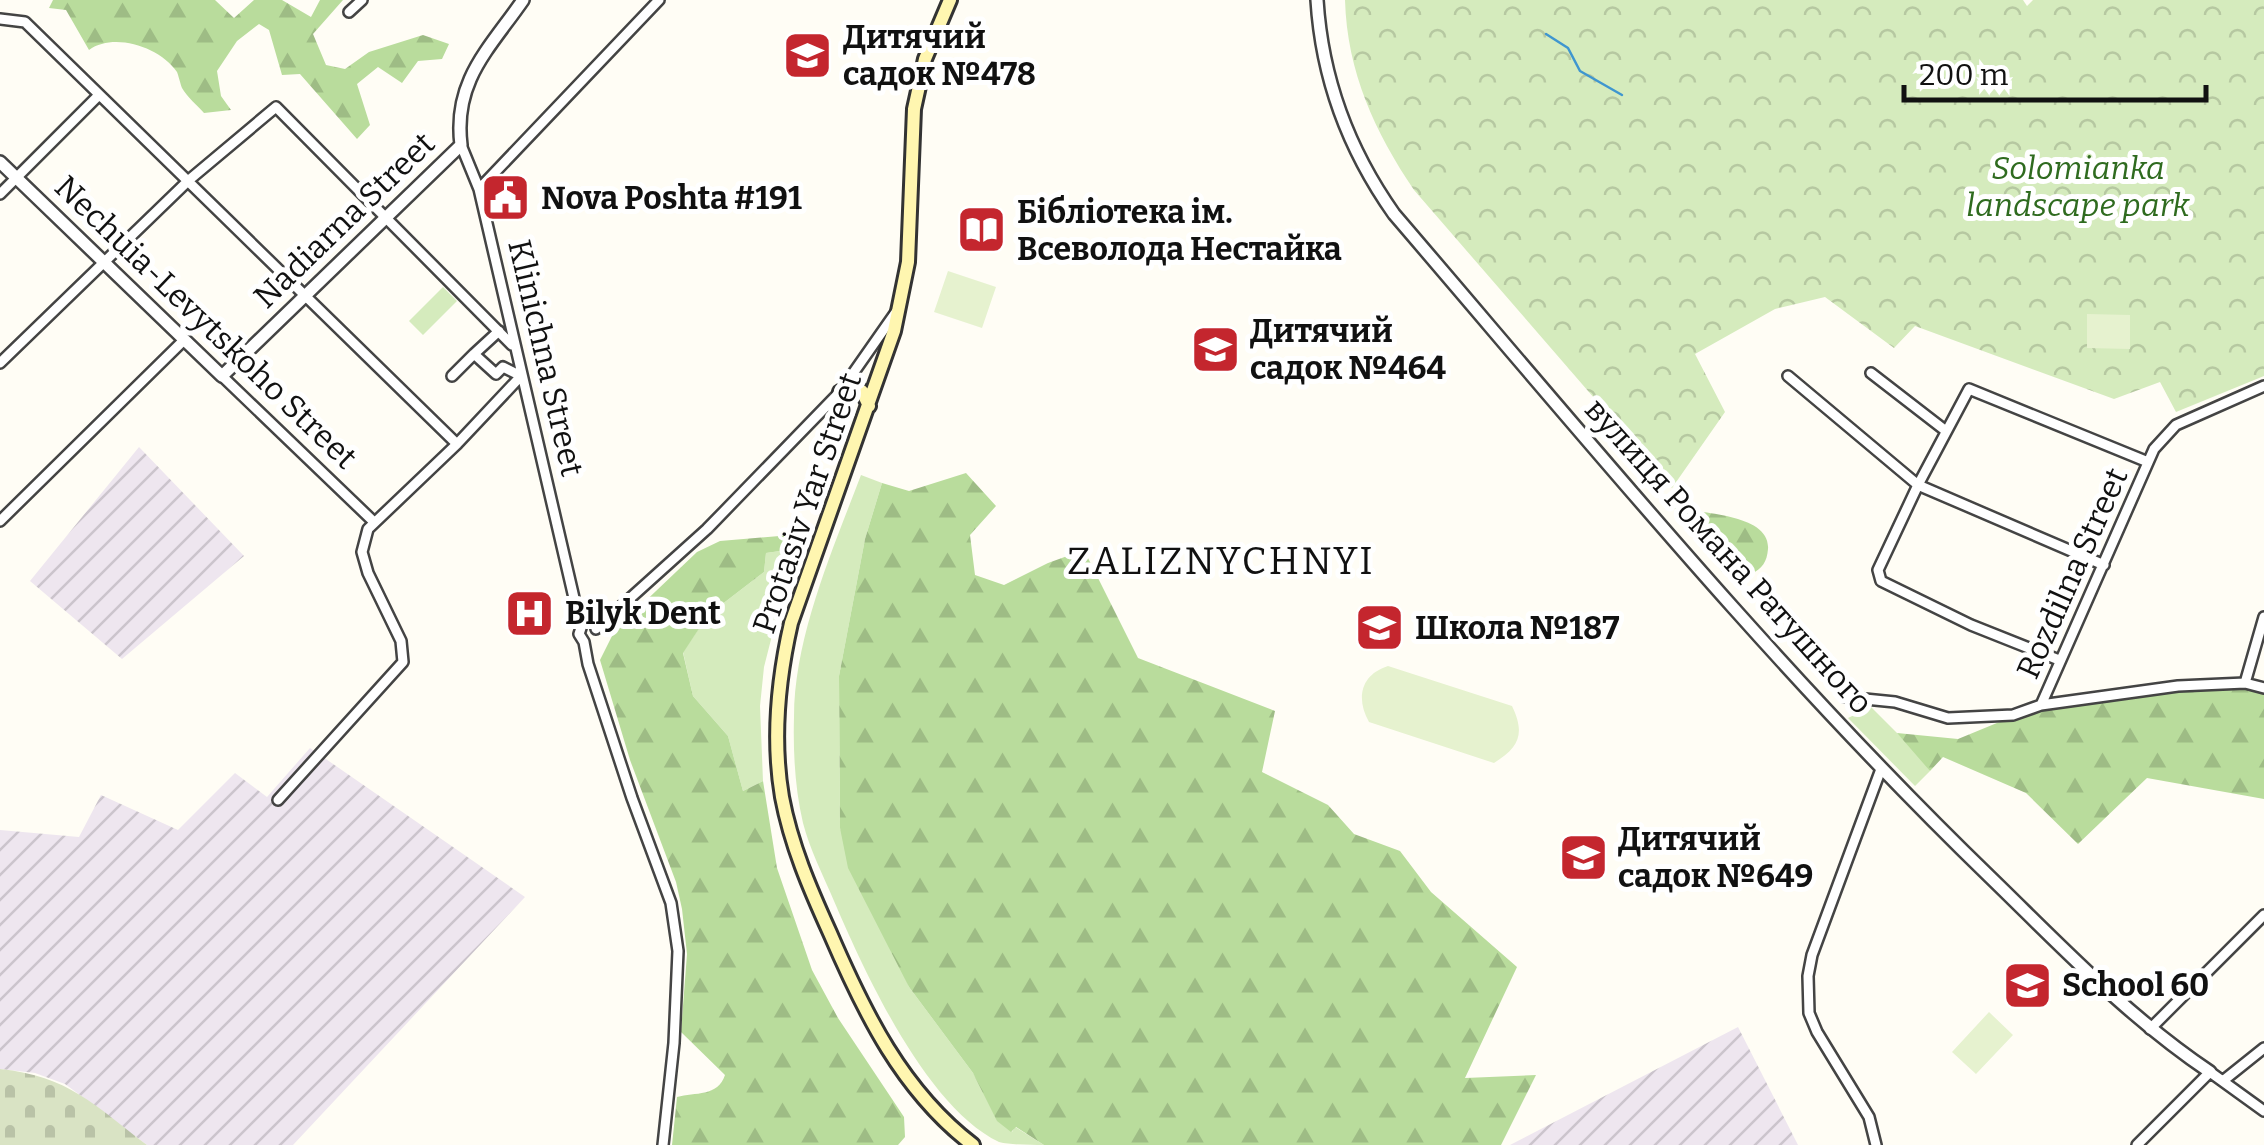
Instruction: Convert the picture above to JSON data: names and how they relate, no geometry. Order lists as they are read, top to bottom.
{
  "streets": {
    "main road": ["Protasiv Yar Street"],
    "street": [
      "Nadiarna Street",
      "Nechuia-Levytskoho Street",
      "Klinichna Street",
      "вулиця Романа Ратушного",
      "Rozdilna Street"
    ]
  },
  "crossings": [
    ["Nadiarna Street", "Nechuia-Levytskoho Street"],
    ["Nadiarna Street", "Klinichna Street"]
  ],
  "districts": ["ZALIZNYCHNYI"],
  "parks": ["Solomianka landscape park"],
  "places": {
    "school or university": [
      "Дитячий садок №478",
      "Дитячий садок №464",
      "Школа №187",
      "Дитячий садок №649",
      "School 60"
    ],
    "public building": ["Nova Poshta #191"],
    "library": ["Бібліотека ім. Всеволода Нестайка"],
    "hospital": ["Bilyk Dent"]
  },
  "scale_bar": "200 m"
}
